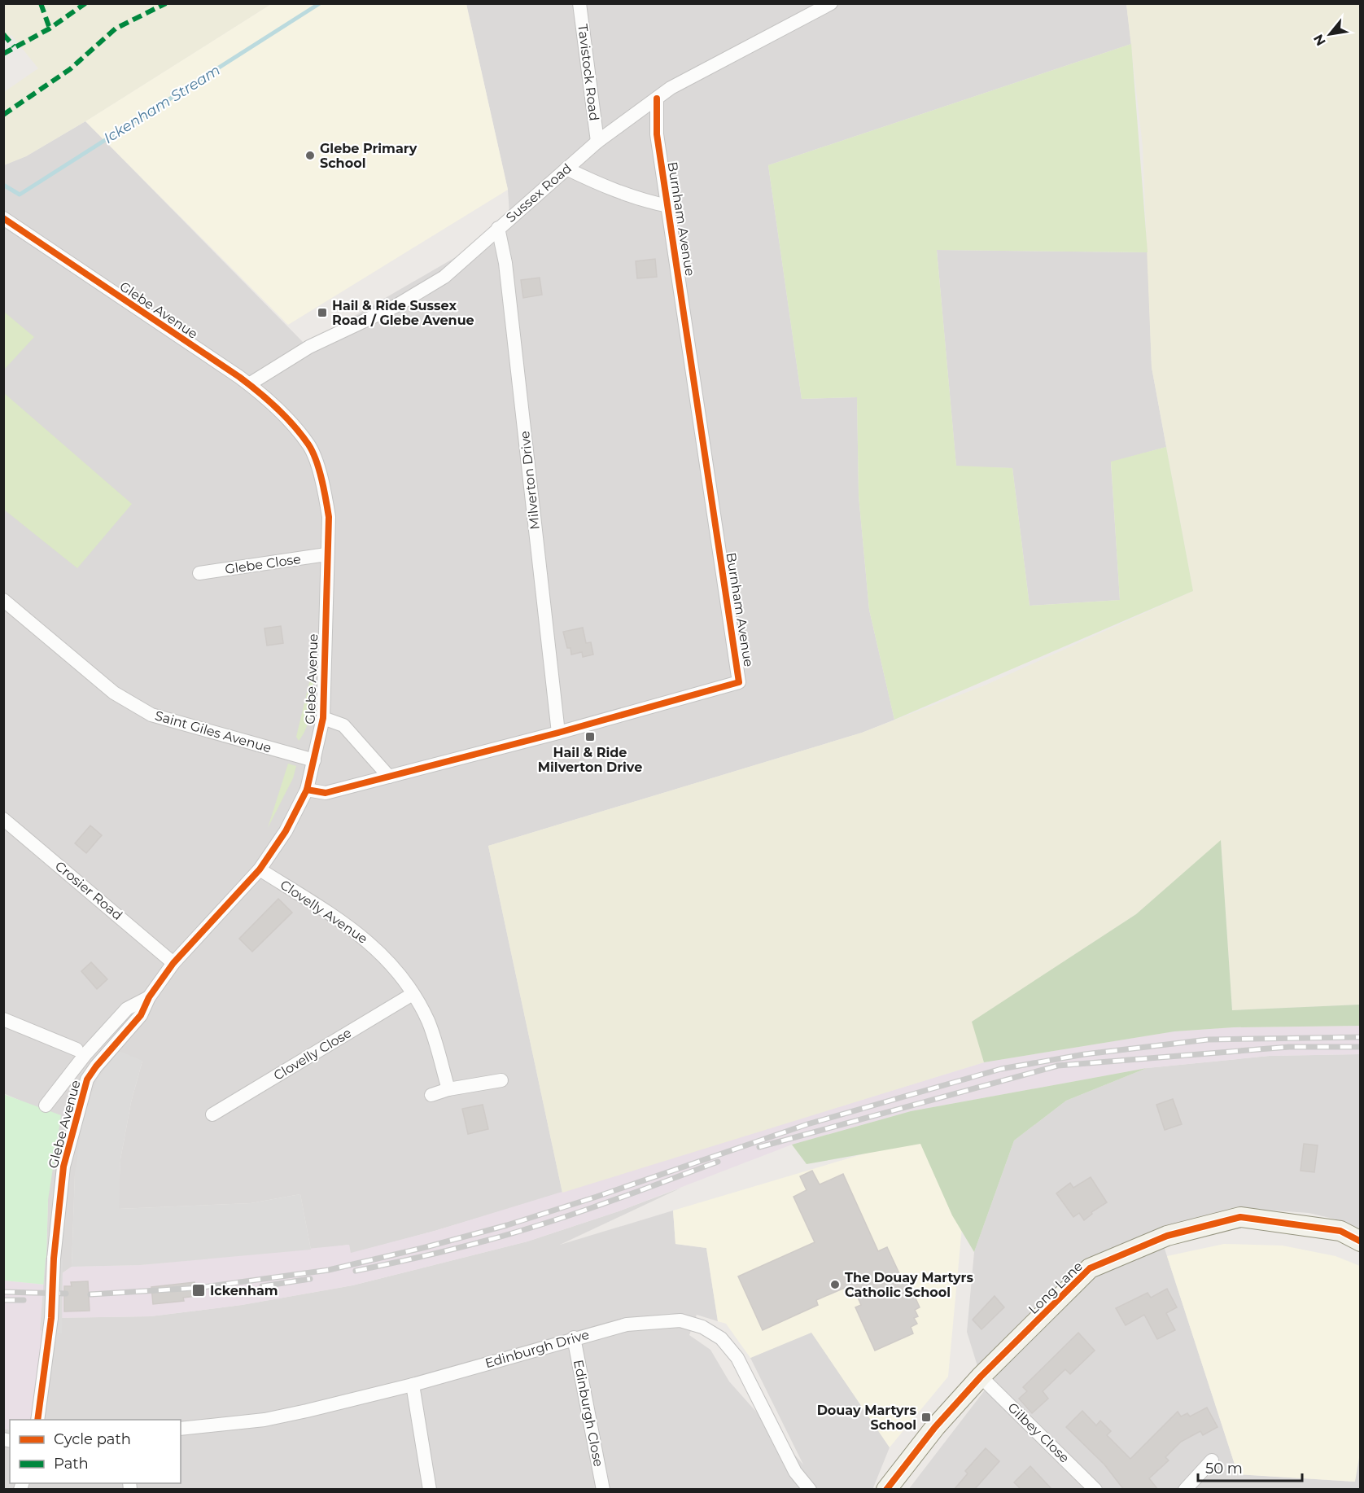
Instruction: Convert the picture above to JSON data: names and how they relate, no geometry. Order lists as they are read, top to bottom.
{
  "streets": {
    "main road": ["Long Lane"],
    "street": [
      "Tavistock Road",
      "Sussex Road",
      "Burnham Avenue",
      "Glebe Avenue",
      "Milverton Drive",
      "Glebe Close",
      "Saint Giles Avenue",
      "Crosier Road",
      "Clovelly Avenue",
      "Clovelly Close",
      "Edinburgh Drive",
      "Edinburgh Close",
      "Gilbey Close"
    ]
  },
  "crossings": [
    ["Tavistock Road", "Sussex Road"],
    ["Sussex Road", "Burnham Avenue"],
    ["Sussex Road", "Glebe Avenue"],
    ["Sussex Road", "Milverton Drive"],
    ["Burnham Avenue", "Glebe Avenue"],
    ["Burnham Avenue", "Milverton Drive"],
    ["Glebe Avenue", "Glebe Close"],
    ["Glebe Avenue", "Saint Giles Avenue"],
    ["Glebe Avenue", "Crosier Road"],
    ["Glebe Avenue", "Clovelly Avenue"],
    ["Clovelly Avenue", "Clovelly Close"],
    ["Long Lane", "Gilbey Close"],
    ["Edinburgh Drive", "Edinburgh Close"]
  ],
  "water": ["Ickenham Stream"],
  "places": {
    "other": ["Glebe Primary School", "The Douay Martyrs Catholic School"],
    "transit": [
      "Hail & Ride Sussex Road / Glebe Avenue",
      "Hail & Ride Milverton Drive",
      "Ickenham",
      "Douay Martyrs School"
    ]
  },
  "legend": ["Cycle path", "Path"],
  "scale_bar": "50 m",
  "north": "bottom left"
}
